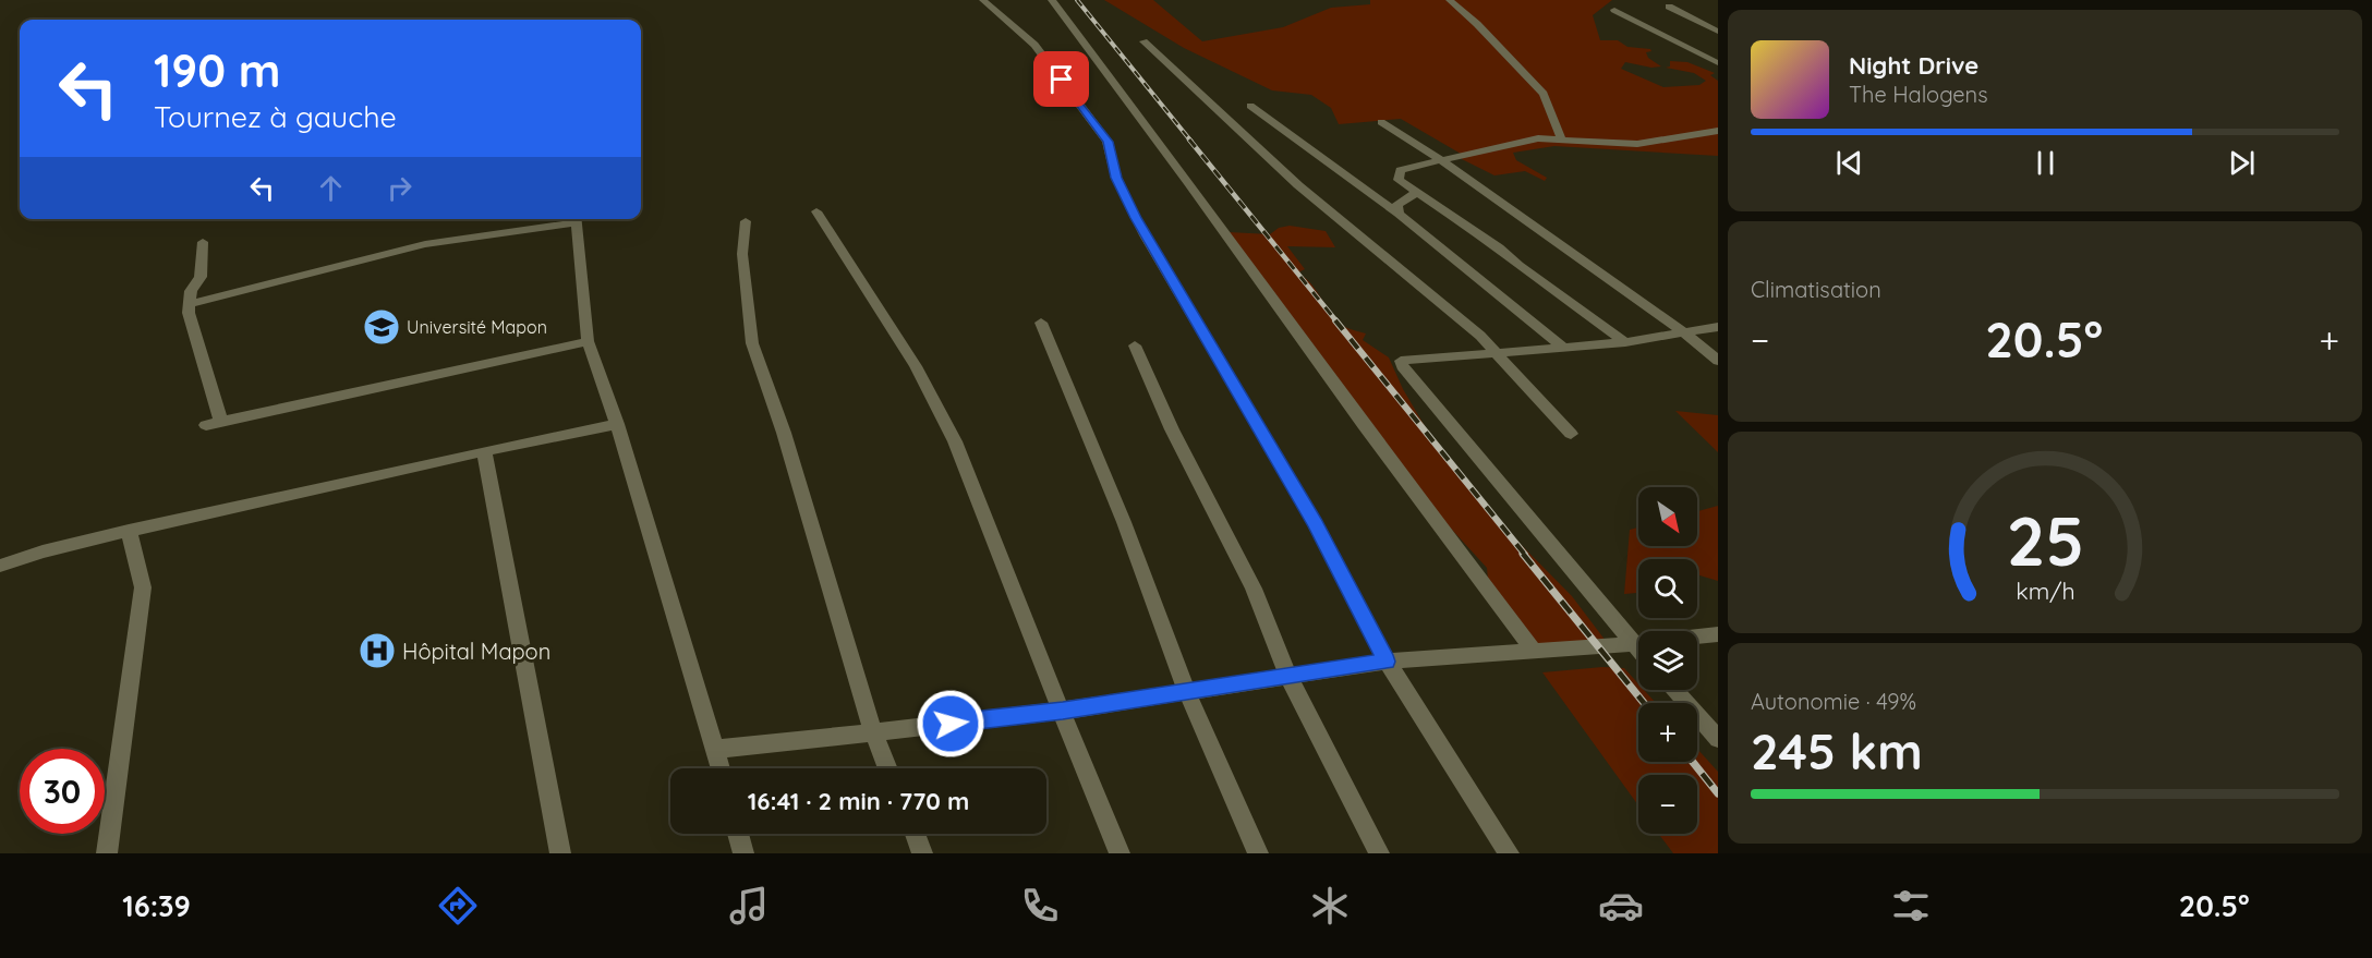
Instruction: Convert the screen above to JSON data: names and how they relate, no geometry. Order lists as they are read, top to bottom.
{
  "places": {
    "school or university": ["Université Mapon"],
    "hospital": ["Hôpital Mapon"]
  },
  "north": "bottom right",
  "page": {
    "turn": ["190 m", "Tournez à gauche"],
    "song": ["Night Drive", "The Halogens"],
    "tile": [
      "Climatisation",
      ["Autonomie · 49%", "245 km"]
    ],
    "heat": ["−", "20.5°", "+"],
    "map_buttons": ["+", "−"],
    "limit": "30",
    "trip": "16:41 · 2 min · 770 m",
    "tabs": ["16:39", "20.5°"],
    "gauge": ["25", "km/h"]
  }
}
